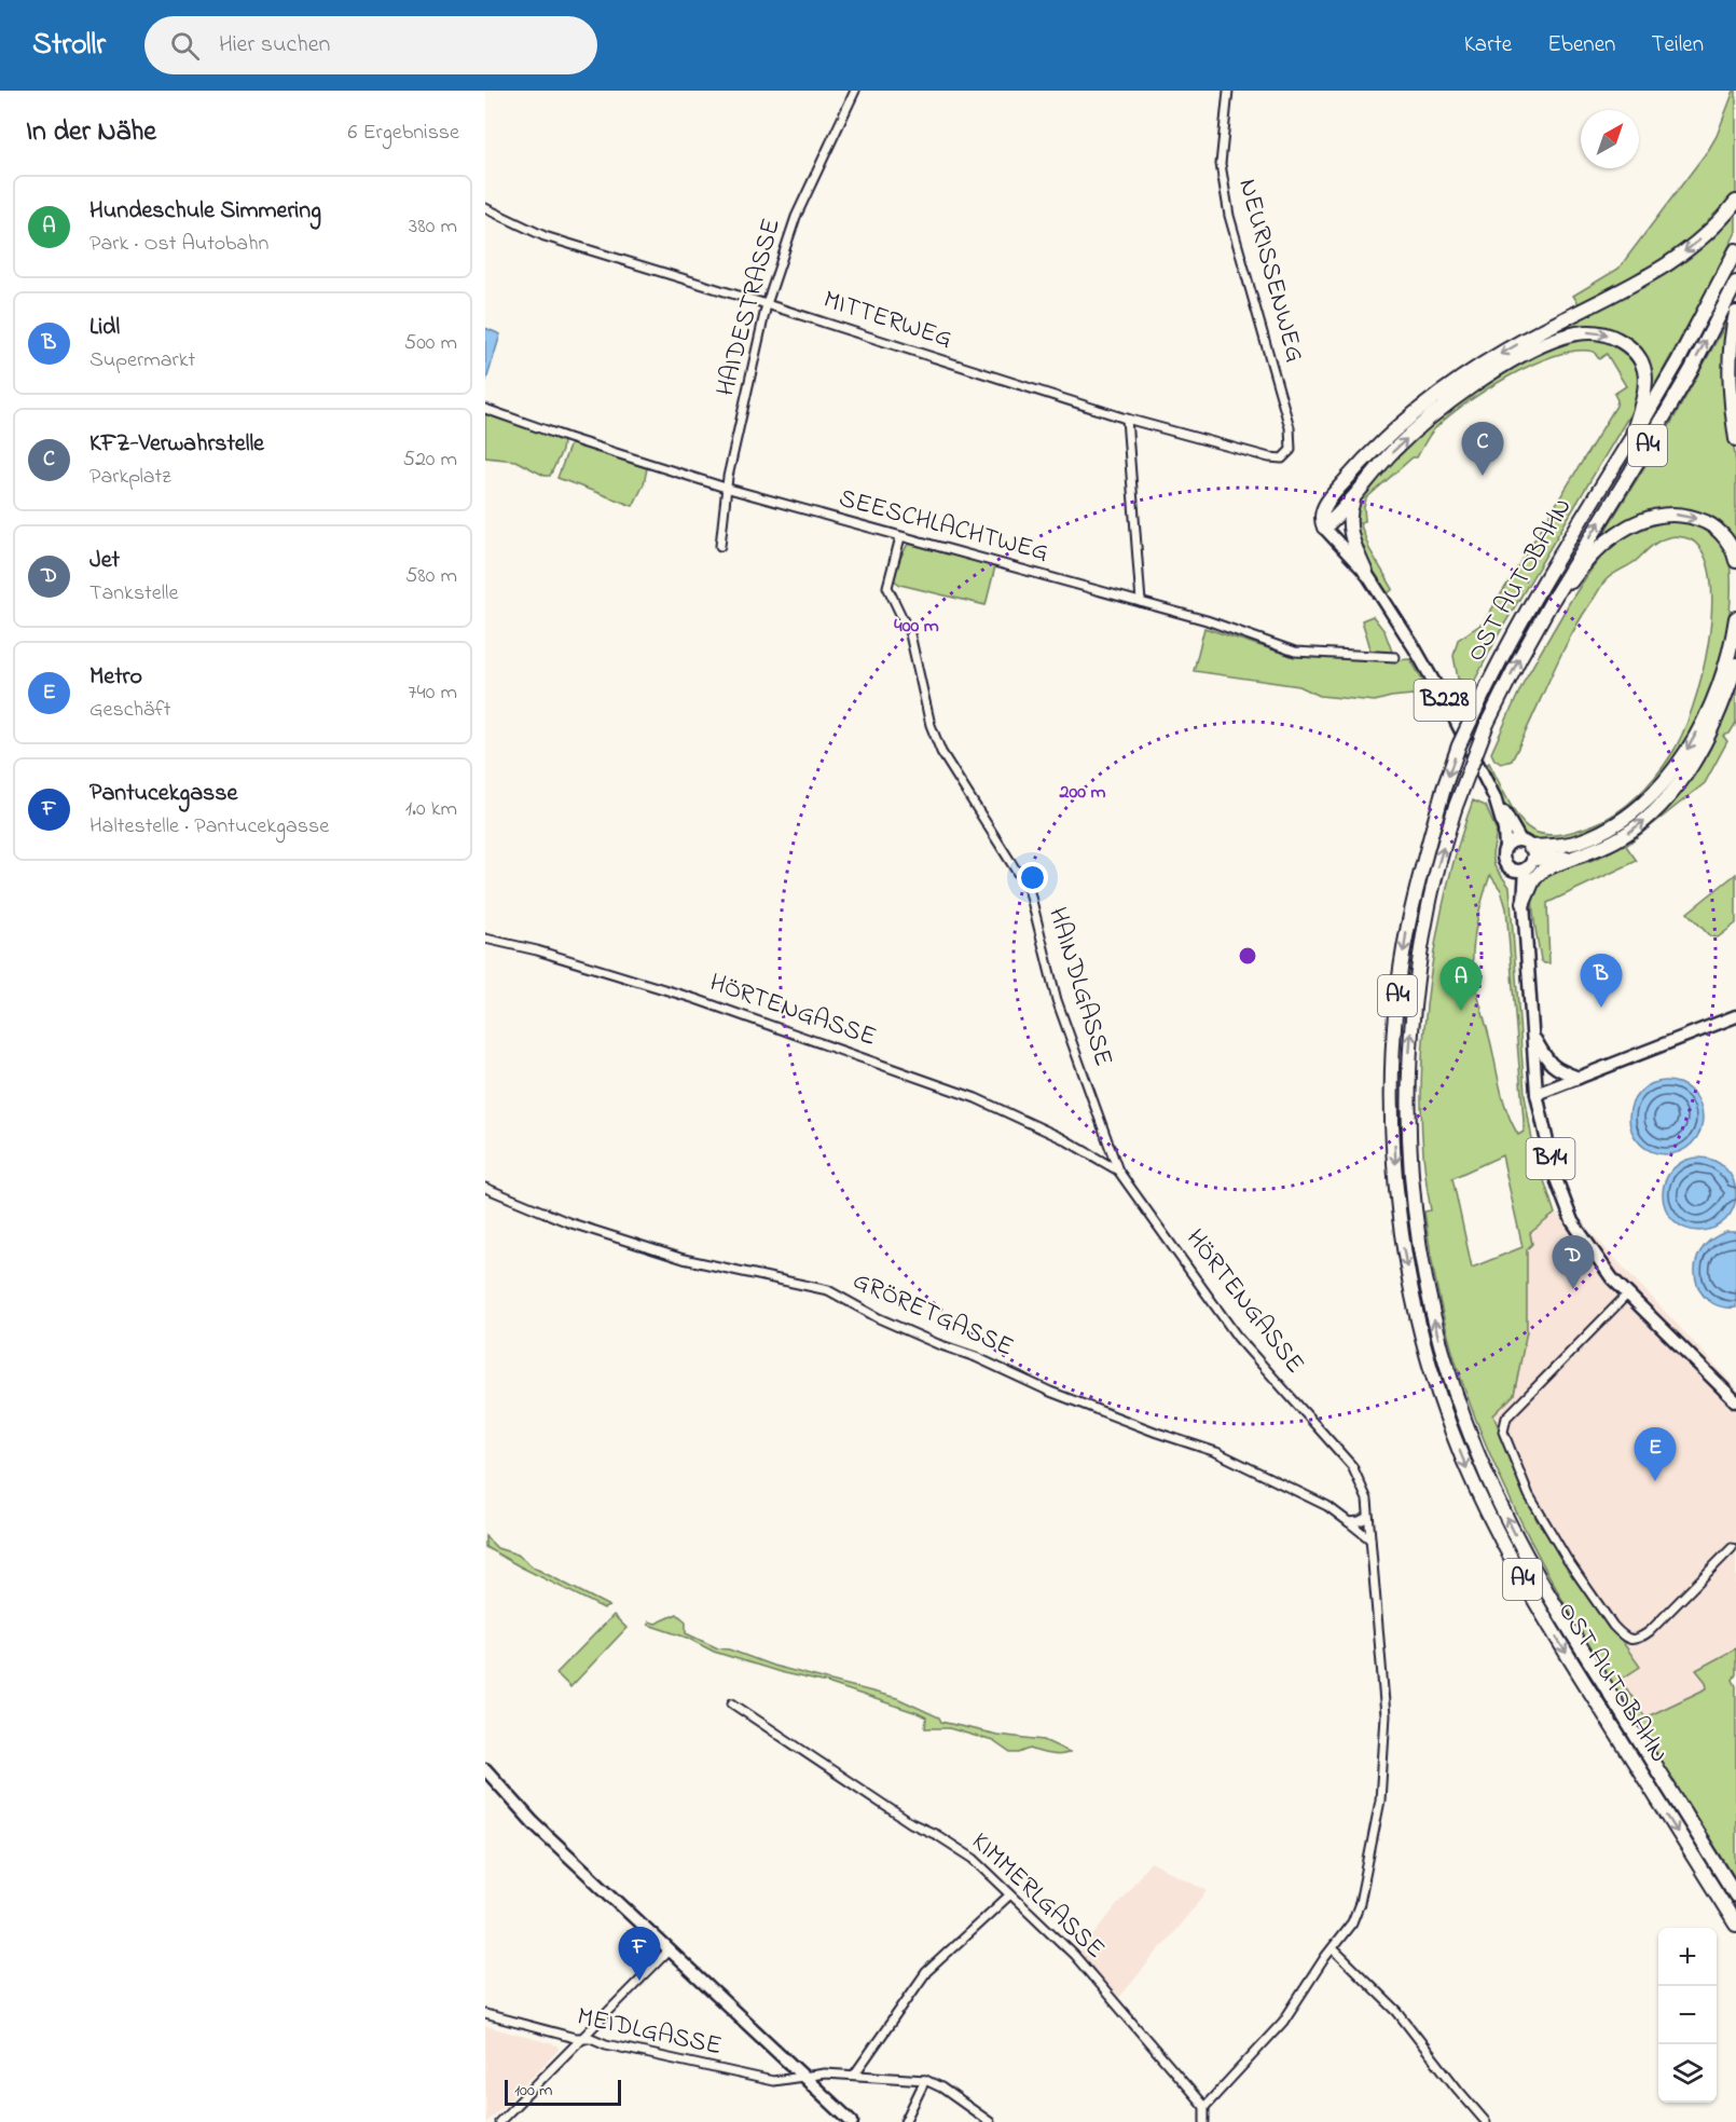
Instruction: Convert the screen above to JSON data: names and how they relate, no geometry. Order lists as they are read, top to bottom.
{
  "streets": {
    "highway": ["A4", "OST AUTOBAHN"],
    "main road": ["B228", "B14"],
    "street": [
      "NEURISSENWEG",
      "HAIDESTRASSE",
      "MITTERWEG",
      "SEESCHLACHTWEG",
      "HAINDLGASSE",
      "HÖRTENGASSE",
      "GRÖRETGASSE",
      "KIMMERLGASSE",
      "MEIDLGASSE"
    ]
  },
  "crossings": [
    ["NEURISSENWEG", "MITTERWEG"],
    ["HAIDESTRASSE", "MITTERWEG"],
    ["HAIDESTRASSE", "SEESCHLACHTWEG"],
    ["SEESCHLACHTWEG", "HAINDLGASSE"],
    ["HAINDLGASSE", "HÖRTENGASSE"],
    ["HÖRTENGASSE", "GRÖRETGASSE"],
    ["HÖRTENGASSE", "KIMMERLGASSE"]
  ],
  "scale_bar": "100 m",
  "north": "top right",
  "page": {
    "header": "Strollr",
    "search": "Hier suchen",
    "nav": ["Karte", "Ebenen", "Teilen"],
    "heading": ["In der Nähe", "6 Ergebnisse"],
    "list": [
      {
        "mark": "A",
        "name": "Hundeschule Simmering",
        "note": "Park · Ost Autobahn",
        "value": "380 m"
      },
      {
        "mark": "B",
        "name": "Lidl",
        "note": "Supermarkt",
        "value": "500 m"
      },
      {
        "mark": "C",
        "name": "KFZ-Verwahrstelle",
        "note": "Parkplatz",
        "value": "520 m"
      },
      {
        "mark": "D",
        "name": "Jet",
        "note": "Tankstelle",
        "value": "580 m"
      },
      {
        "mark": "E",
        "name": "Metro",
        "note": "Geschäft",
        "value": "740 m"
      },
      {
        "mark": "F",
        "name": "Pantucekgasse",
        "note": "Haltestelle · Pantucekgasse",
        "value": "1.0 km"
      }
    ],
    "pins": [
      "C",
      "B",
      "A",
      "D",
      "E",
      "F"
    ],
    "map_buttons": ["+", "−"],
    "scale": "100 m"
  },
  "rings": ["400 m", "200 m"]
}
